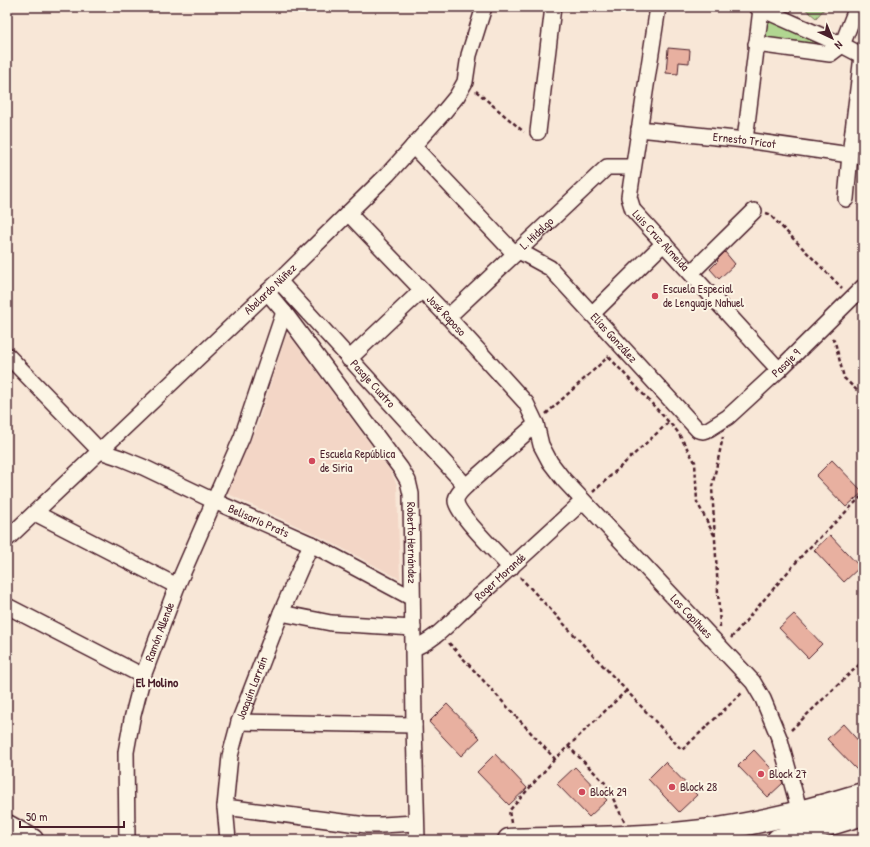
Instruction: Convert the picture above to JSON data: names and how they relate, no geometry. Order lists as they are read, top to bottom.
{
  "streets": {
    "street": [
      "Ernesto Tricot",
      "L. Hidalgo",
      "Luis Cruz Almeida",
      "Abelardo Núñez",
      "José Raposo",
      "Elías González",
      "Pasaje 9",
      "Pasaje Cuatro",
      "Belisario Prats",
      "Roberto Hernández",
      "Roger Morandé",
      "Los Copihues",
      "Ramón Allende",
      "Joaquín Larraín"
    ]
  },
  "crossings": [
    ["Ernesto Tricot", "Luis Cruz Almeida"],
    ["L. Hidalgo", "Luis Cruz Almeida"],
    ["L. Hidalgo", "José Raposo"],
    ["L. Hidalgo", "Elías González"],
    ["Luis Cruz Almeida", "Pasaje 9"],
    ["Abelardo Núñez", "José Raposo"],
    ["Abelardo Núñez", "Elías González"],
    ["Abelardo Núñez", "Pasaje Cuatro"],
    ["Abelardo Núñez", "Belisario Prats"],
    ["Abelardo Núñez", "Roberto Hernández"],
    ["José Raposo", "Los Copihues"],
    ["Elías González", "Pasaje 9"],
    ["Belisario Prats", "Roberto Hernández"],
    ["Belisario Prats", "Ramón Allende"],
    ["Belisario Prats", "Joaquín Larraín"],
    ["Roberto Hernández", "Roger Morandé"],
    ["Roberto Hernández", "Ramón Allende"],
    ["Roger Morandé", "Los Copihues"]
  ],
  "districts": ["El Molino"],
  "places": [
    "Escuela Especial de Lenguaje Nahuel",
    "Escuela República de Siria",
    "Block 27",
    "Block 28",
    "Block 29"
  ],
  "scale_bar": "50 m",
  "north": "bottom right"
}
